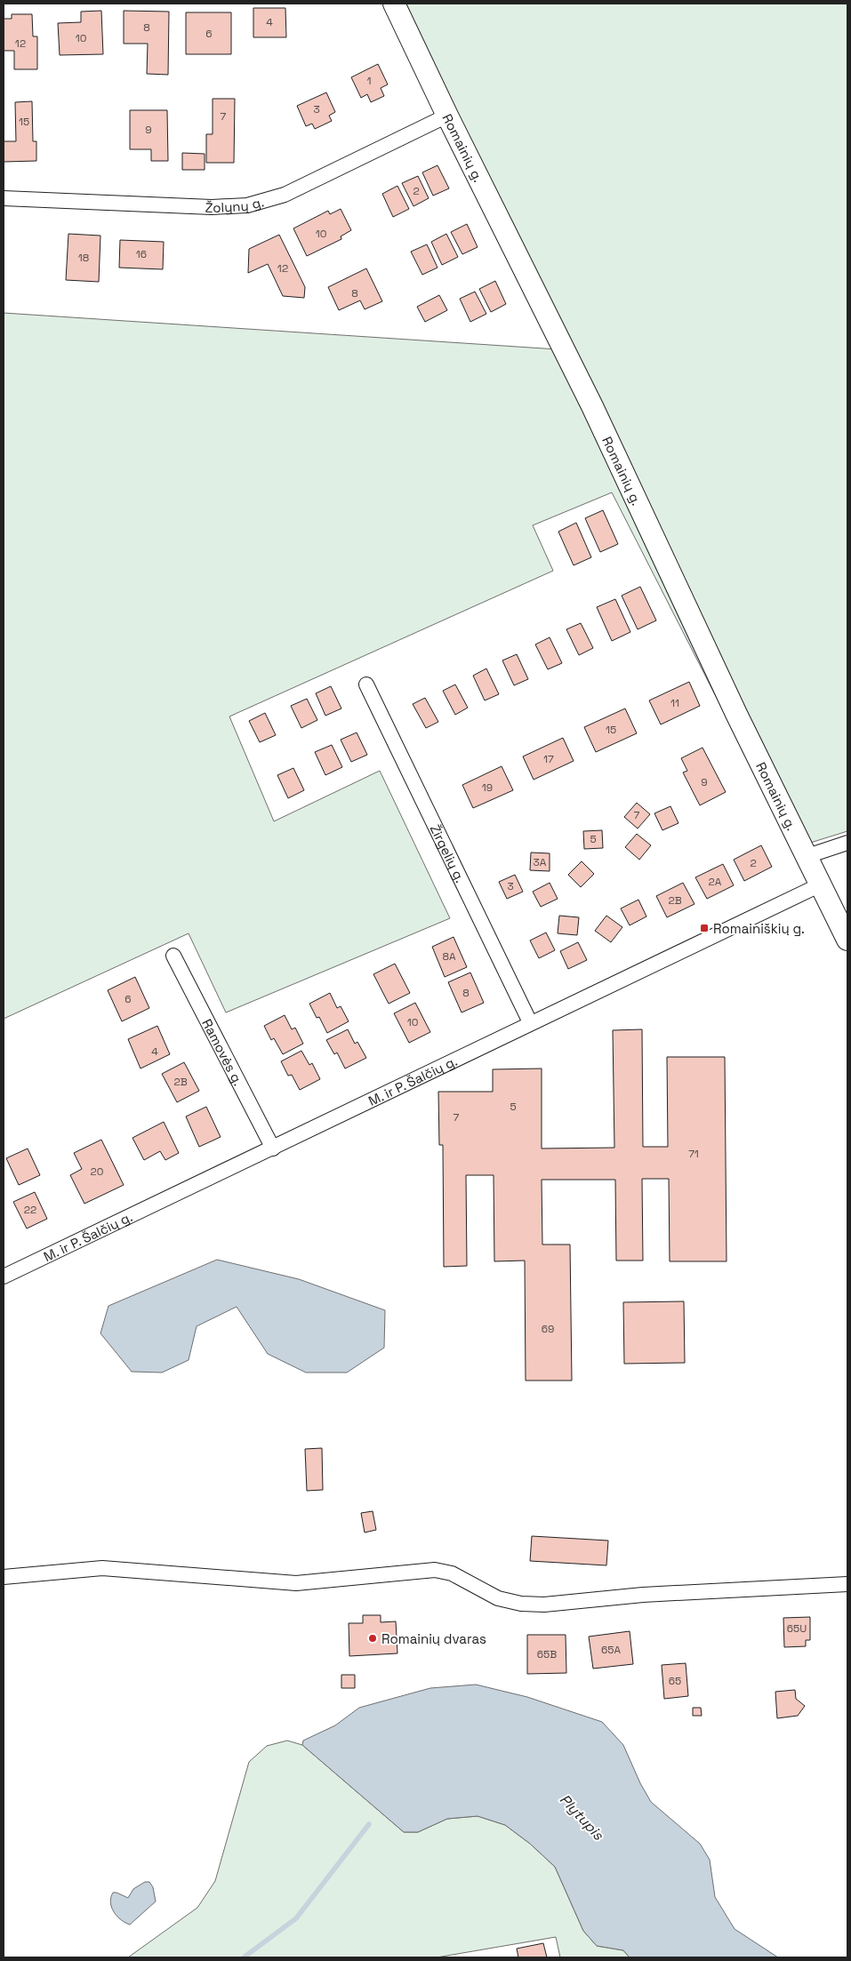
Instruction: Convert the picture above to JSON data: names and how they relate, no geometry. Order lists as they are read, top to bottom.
{
  "streets": {
    "main road": ["Romainių g."],
    "street": [
      "Žolynų g.",
      "Žirgelių g.",
      "Ramovės g.",
      "M. ir P. Šalčių g."
    ]
  },
  "crossings": [
    ["Romainių g.", "Žolynų g."],
    ["Romainių g.", "M. ir P. Šalčių g."],
    ["Žirgelių g.", "M. ir P. Šalčių g."],
    ["Ramovės g.", "M. ir P. Šalčių g."]
  ],
  "water": ["Plytupis"],
  "places": {
    "transit": ["Romainiškių g."],
    "other": ["Romainių dvaras"]
  },
  "house_numbers": [
    "4",
    "8",
    "6",
    "10",
    "12",
    "1",
    "3",
    "7",
    "15",
    "9",
    "2",
    "10",
    "16",
    "18",
    "12",
    "8",
    "11",
    "15",
    "17",
    "9",
    "19",
    "7",
    "5",
    "3A",
    "2",
    "2A",
    "3",
    "2B",
    "8A",
    "8",
    "6",
    "10",
    "4",
    "2B",
    "5",
    "7",
    "71",
    "20",
    "22",
    "69",
    "65U",
    "65A",
    "65B",
    "65"
  ]
}
